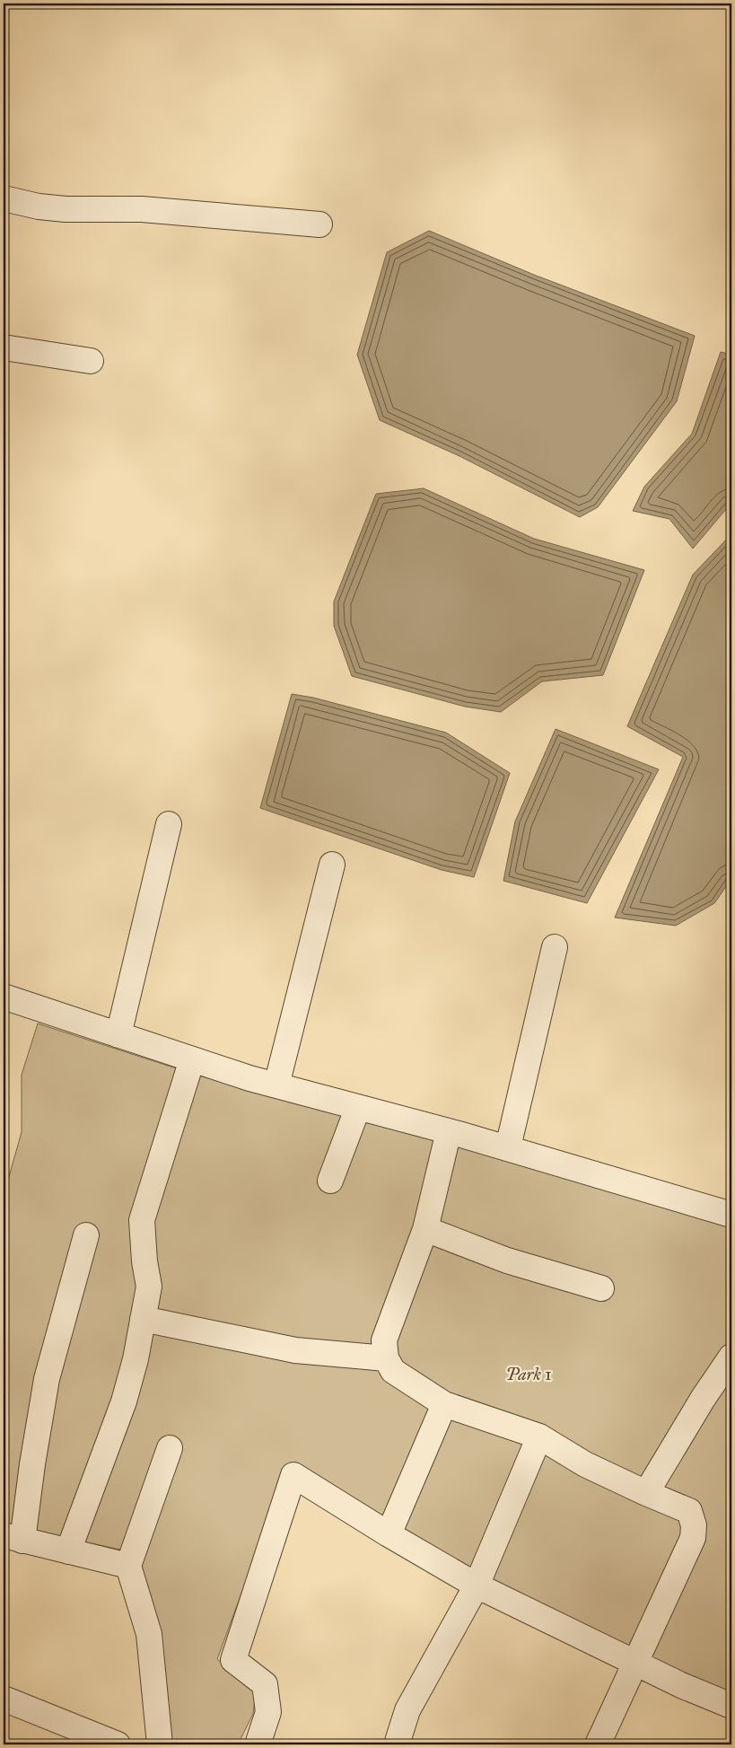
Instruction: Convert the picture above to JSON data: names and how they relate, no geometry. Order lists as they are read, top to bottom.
{
  "parks": ["Park 1"]
}
